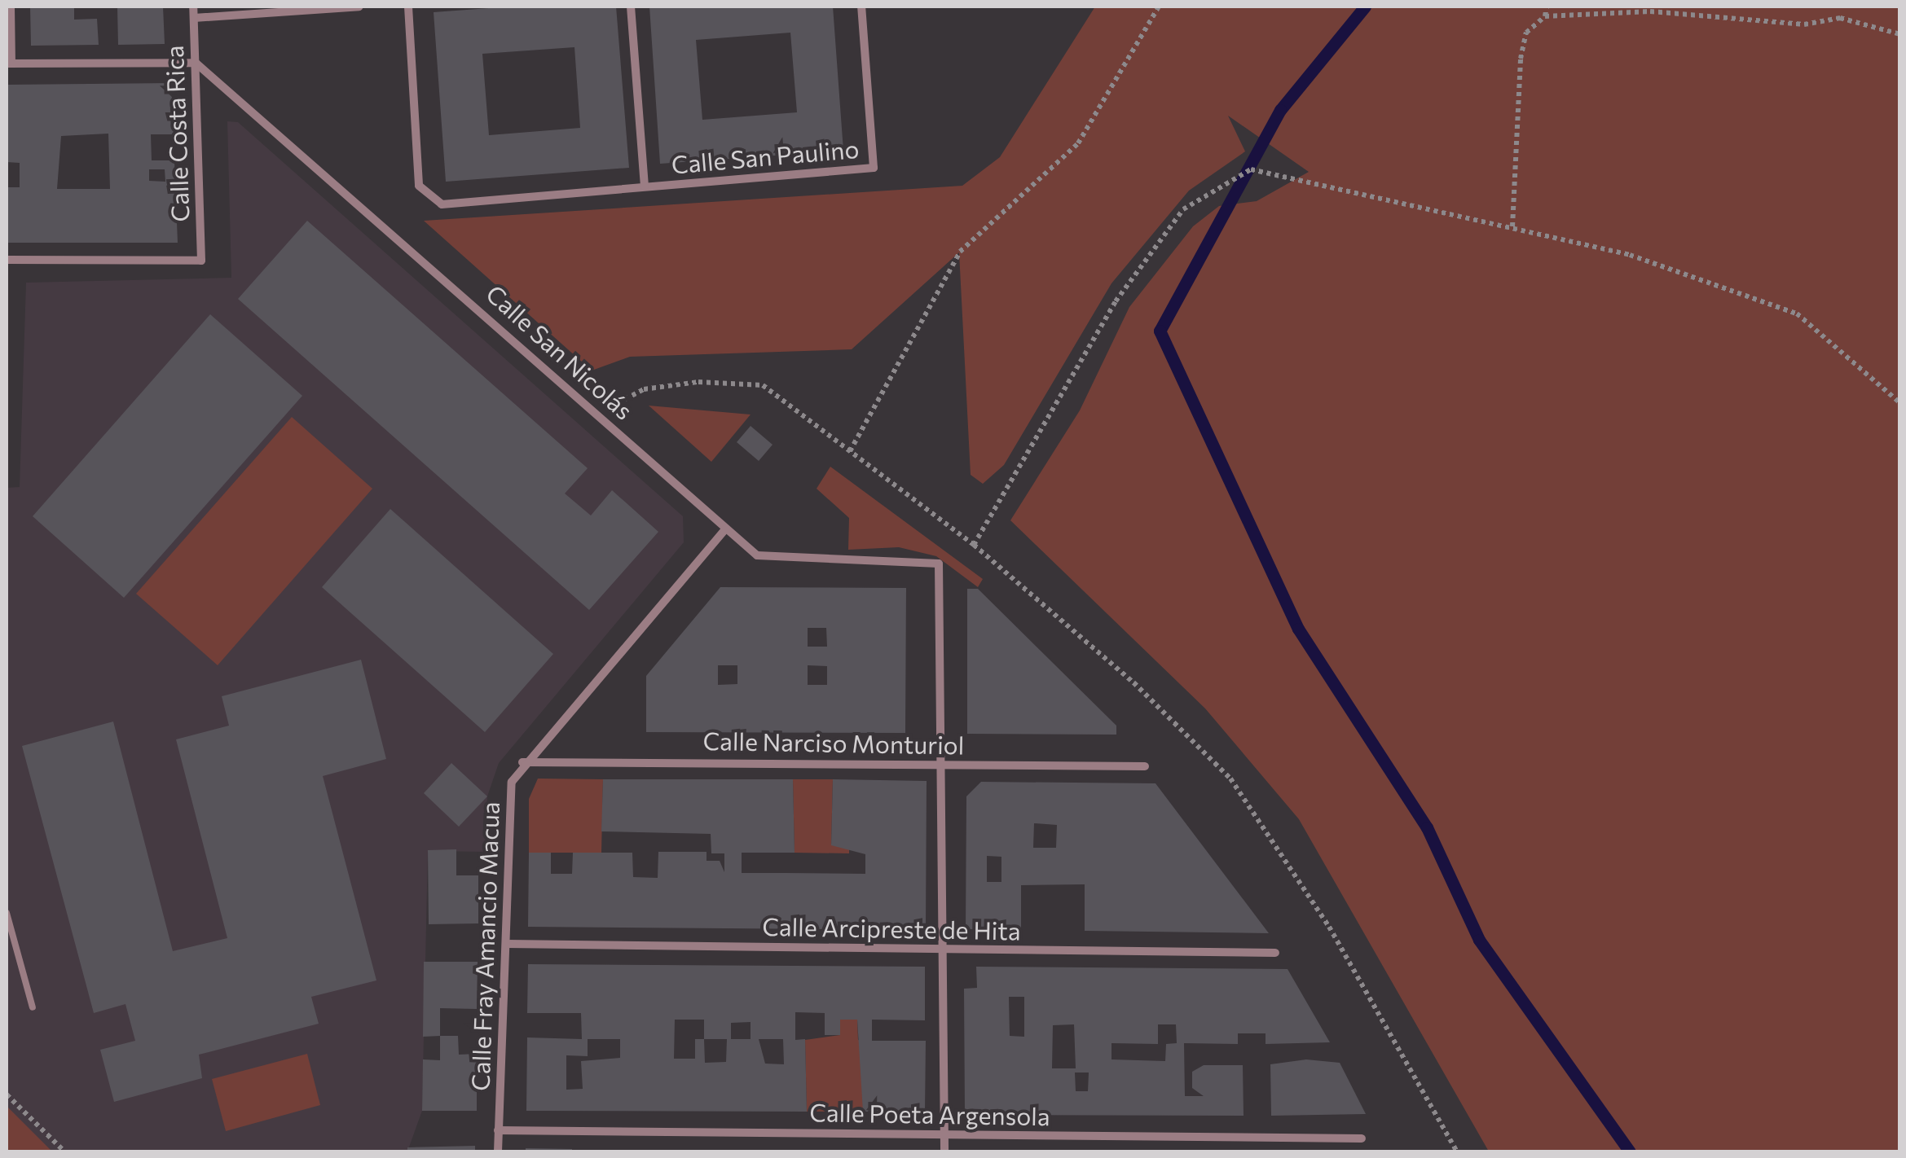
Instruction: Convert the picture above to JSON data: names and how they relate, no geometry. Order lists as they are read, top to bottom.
{
  "streets": {
    "street": [
      "Calle Costa Rica",
      "Calle San Paulino",
      "Calle San Nicolás",
      "Calle Narciso Monturiol",
      "Calle Arcipreste de Hita",
      "Calle Fray Amancio Macua",
      "Calle Poeta Argensola"
    ]
  },
  "crossings": [
    ["Calle Costa Rica", "Calle San Nicolás"],
    ["Calle San Nicolás", "Calle Narciso Monturiol"],
    ["Calle San Nicolás", "Calle Fray Amancio Macua"],
    ["Calle Narciso Monturiol", "Calle Fray Amancio Macua"],
    ["Calle Arcipreste de Hita", "Calle Fray Amancio Macua"],
    ["Calle Fray Amancio Macua", "Calle Poeta Argensola"]
  ]
}
